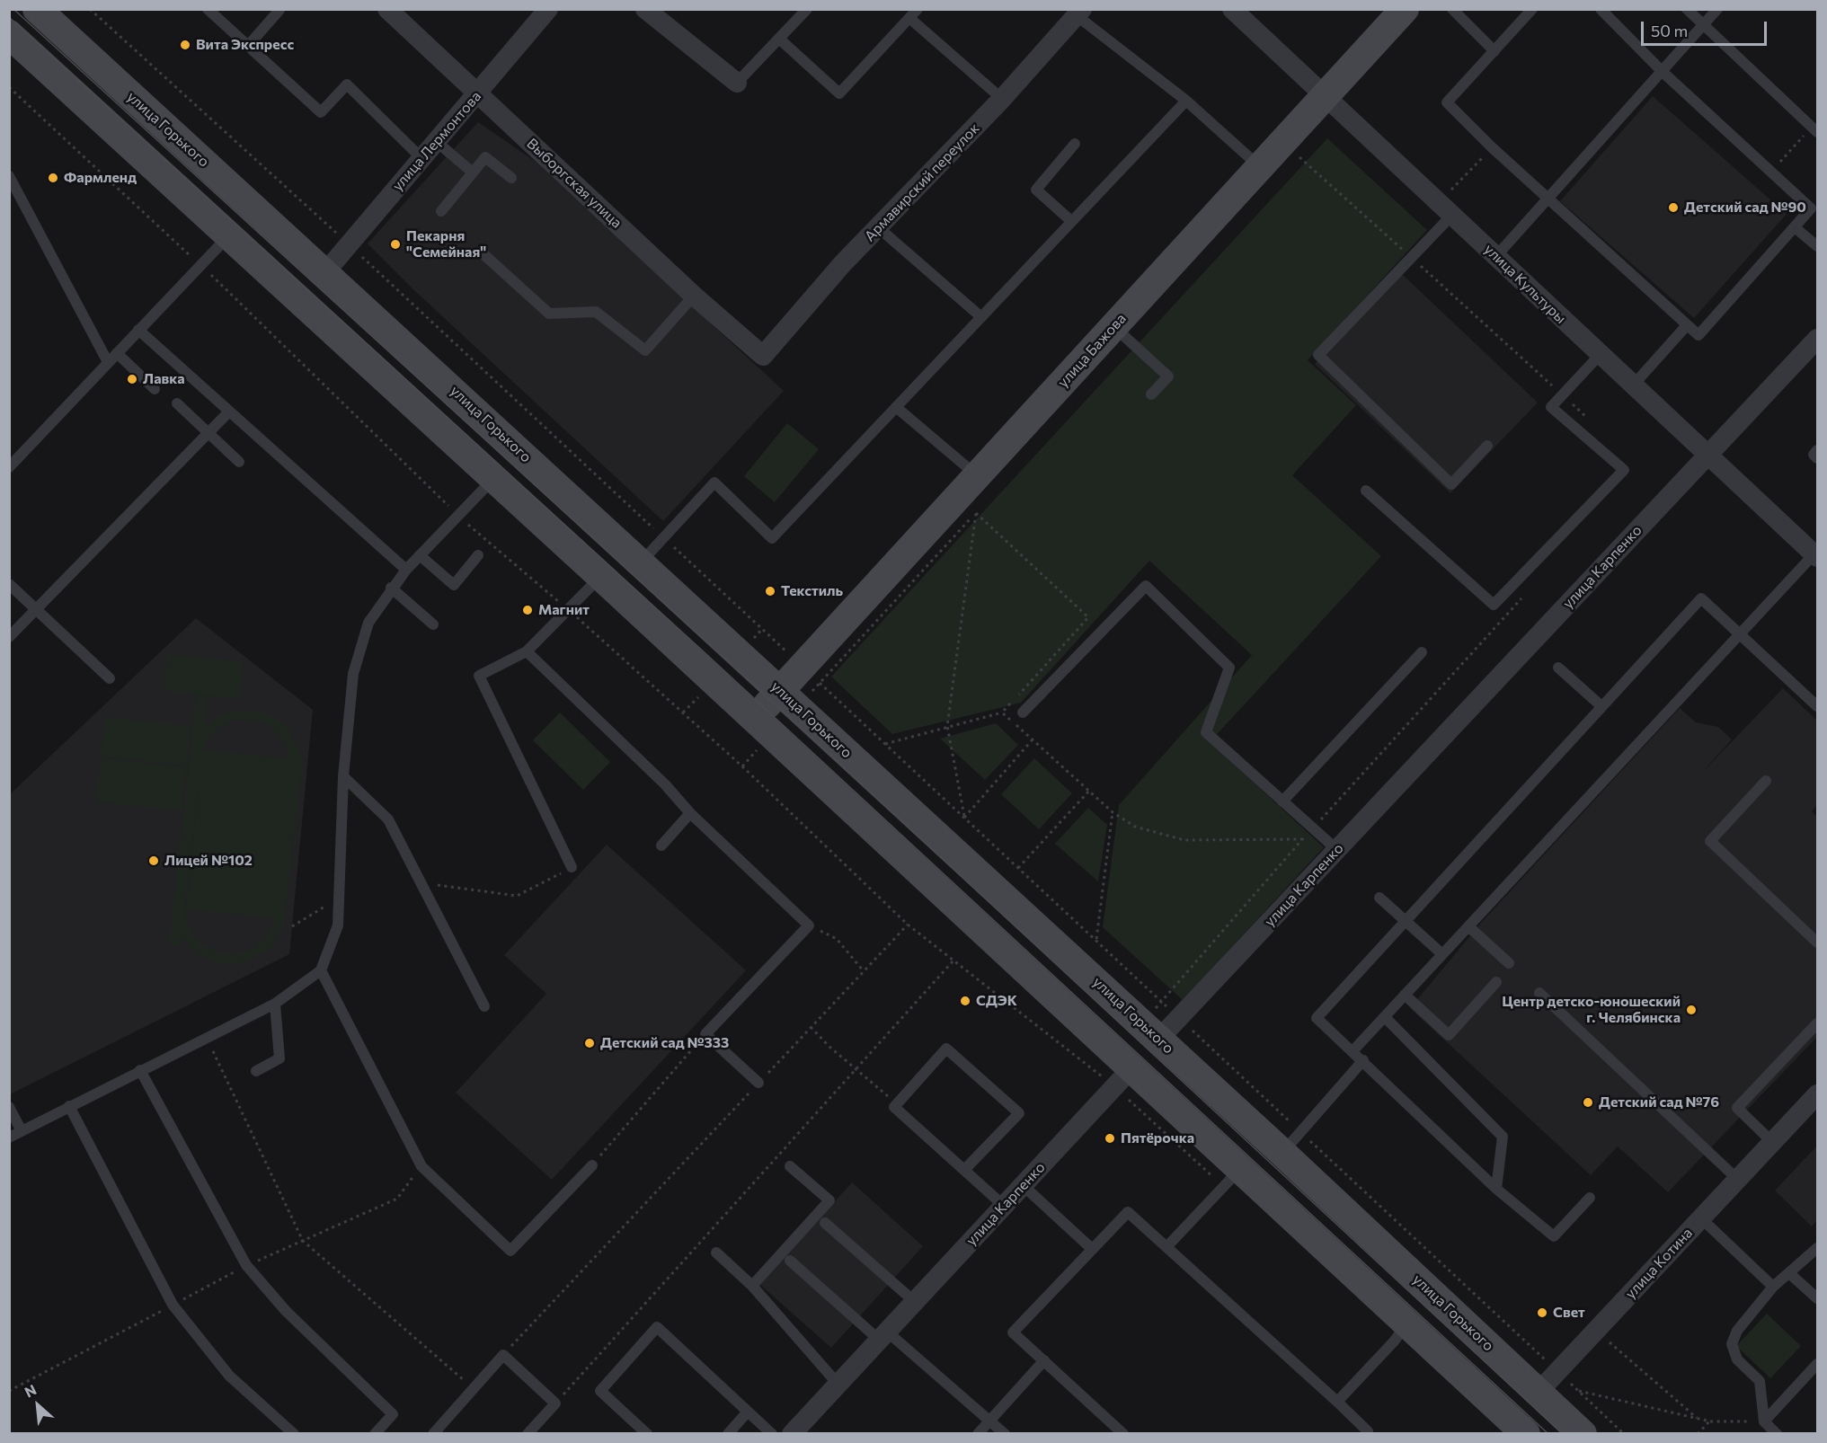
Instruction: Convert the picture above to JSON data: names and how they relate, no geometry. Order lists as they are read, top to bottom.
{
  "streets": {
    "main road": [
      "улица Горького",
      "улица Бажова",
      "улица Карпенко",
      "улица Котина"
    ],
    "street": [
      "улица Лермонтова",
      "Армавирский переулок",
      "Выборгская улица",
      "улица Культуры"
    ]
  },
  "crossings": [
    ["улица Горького", "улица Лермонтова"],
    ["улица Горького", "улица Бажова"],
    ["улица Горького", "улица Карпенко"],
    ["улица Горького", "улица Котина"],
    ["улица Лермонтова", "Выборгская улица"],
    ["Армавирский переулок", "Выборгская улица"],
    ["улица Культуры", "улица Бажова"],
    ["улица Культуры", "улица Карпенко"]
  ],
  "places": [
    "Вита Экспресс",
    "Фармленд",
    "Детский сад №90",
    "Пекарня \"Семейная\"",
    "Лавка",
    "Текстиль",
    "Магнит",
    "Лицей №102",
    "СДЭК",
    "Центр детско-юношеский г. Челябинска",
    "Детский сад №333",
    "Детский сад №76",
    "Пятёрочка",
    "Свет"
  ],
  "scale_bar": "50 m",
  "north": "top left"
}
